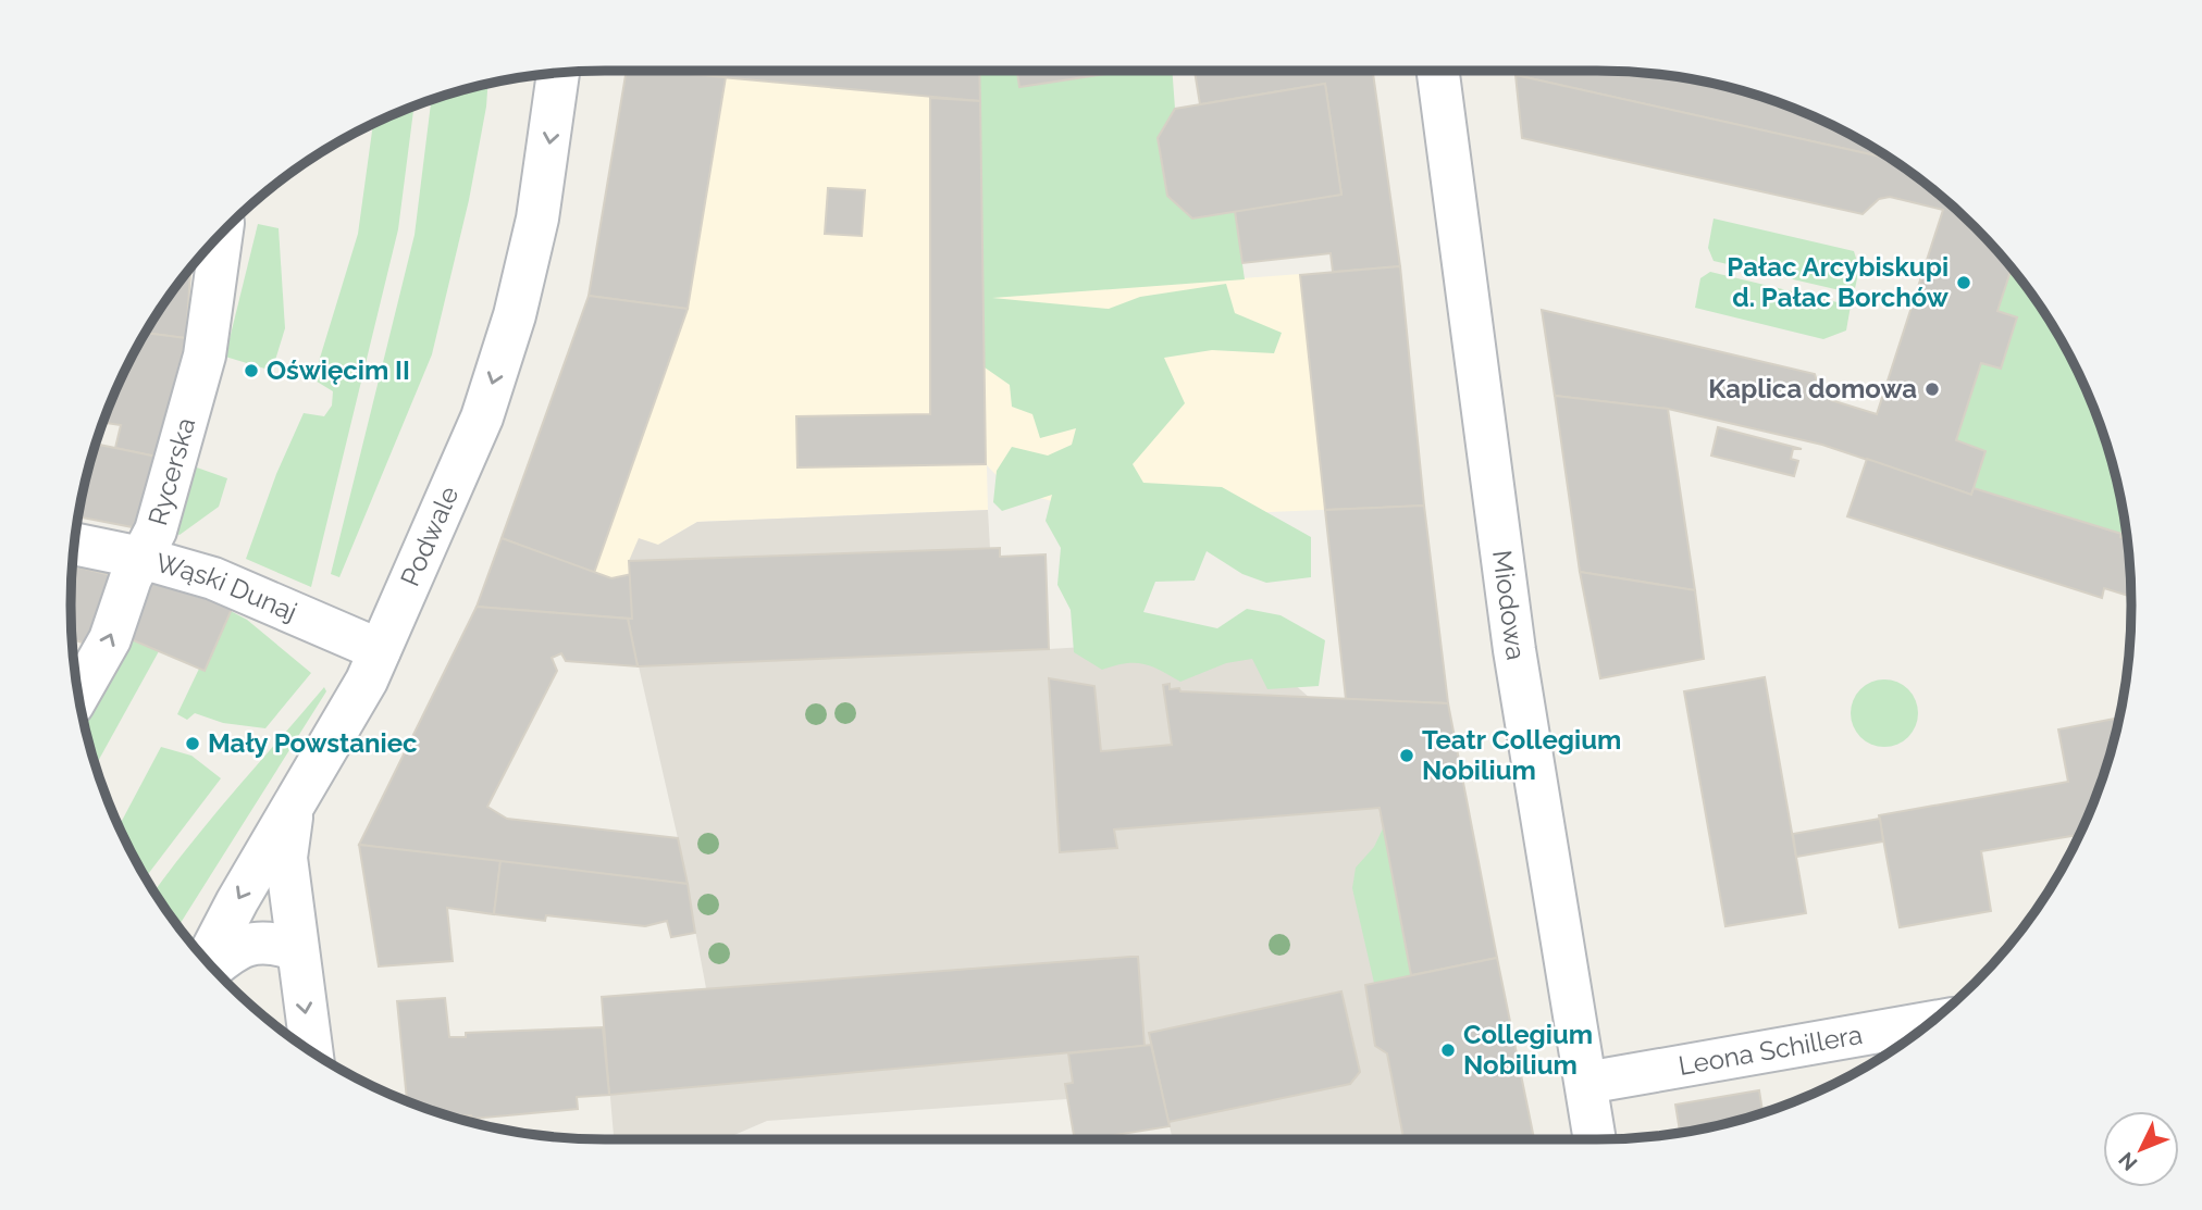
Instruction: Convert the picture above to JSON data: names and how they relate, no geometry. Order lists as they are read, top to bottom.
{
  "streets": {
    "street": [
      "Rycerska",
      "Podwale",
      "Wąski Dunaj",
      "Miodowa",
      "Leona Schillera"
    ]
  },
  "crossings": [
    ["Rycerska", "Wąski Dunaj"],
    ["Podwale", "Wąski Dunaj"],
    ["Miodowa", "Leona Schillera"]
  ],
  "one_way": ["Podwale"],
  "places": [
    "Pałac Arcybiskupi d. Pałac Borchów",
    "Oświęcim II",
    "Kaplica domowa",
    "Mały Powstaniec",
    "Teatr Collegium Nobilium",
    "Collegium Nobilium"
  ],
  "north": "bottom left"
}
